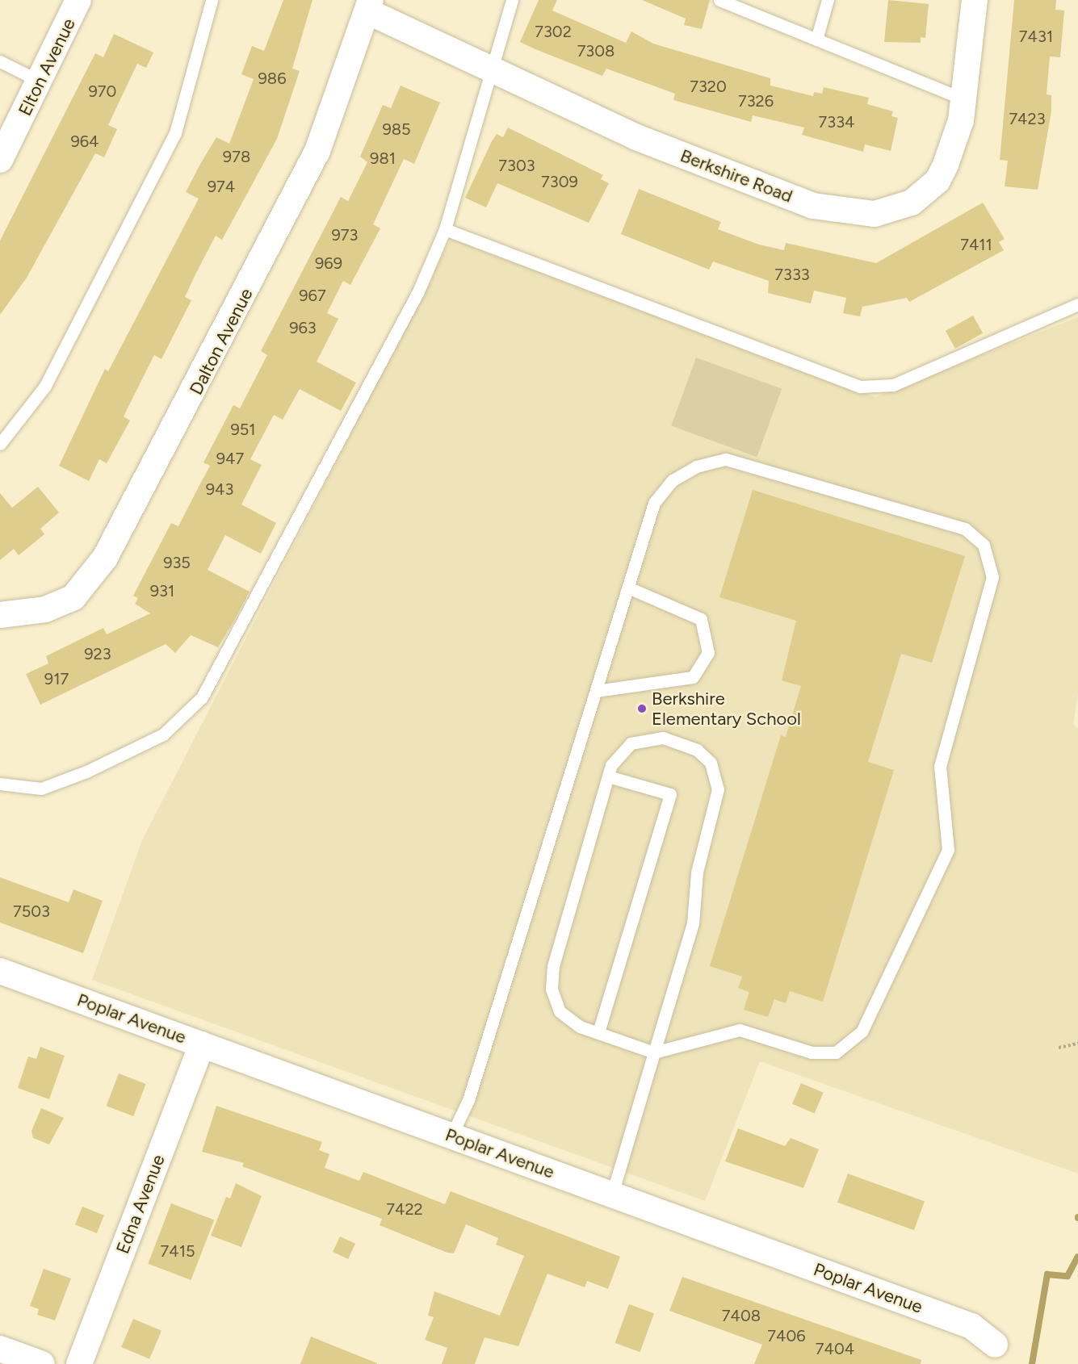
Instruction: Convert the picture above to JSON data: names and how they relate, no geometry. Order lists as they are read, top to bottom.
{
  "streets": {
    "street": [
      "Elton Avenue",
      "Berkshire Road",
      "Dalton Avenue",
      "Poplar Avenue",
      "Edna Avenue"
    ]
  },
  "crossings": [
    ["Berkshire Road", "Dalton Avenue"],
    ["Poplar Avenue", "Edna Avenue"]
  ],
  "places": ["Berkshire Elementary School"],
  "house_numbers": [
    "7302",
    "7431",
    "7308",
    "986",
    "7320",
    "970",
    "7326",
    "7423",
    "7334",
    "985",
    "964",
    "978",
    "981",
    "7303",
    "7309",
    "974",
    "973",
    "7411",
    "969",
    "7333",
    "967",
    "963",
    "951",
    "947",
    "943",
    "935",
    "931",
    "923",
    "917",
    "7503",
    "7422",
    "7415",
    "7408",
    "7406",
    "7404"
  ]
}
